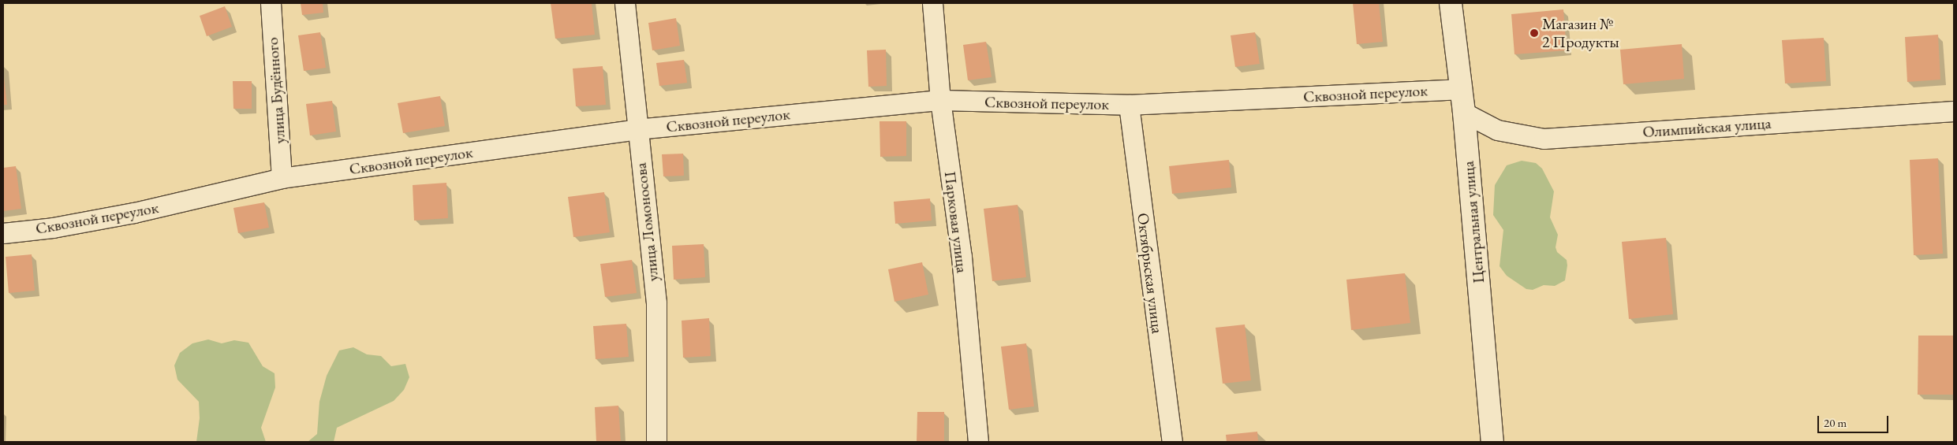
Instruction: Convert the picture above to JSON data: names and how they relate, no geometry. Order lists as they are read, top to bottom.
{
  "streets": {
    "street": [
      "улица Будённого",
      "Сквозной переулок",
      "Олимпийская улица",
      "улица Ломоносова",
      "Парковая улица",
      "Центральная улица",
      "Октябрьская улица"
    ]
  },
  "crossings": [
    ["улица Будённого", "Сквозной переулок"],
    ["Сквозной переулок", "улица Ломоносова"],
    ["Сквозной переулок", "Парковая улица"],
    ["Сквозной переулок", "Центральная улица"],
    ["Сквозной переулок", "Октябрьская улица"],
    ["Олимпийская улица", "Центральная улица"]
  ],
  "places": ["Магазин № 2 Продукты"],
  "scale_bar": "20 m"
}
